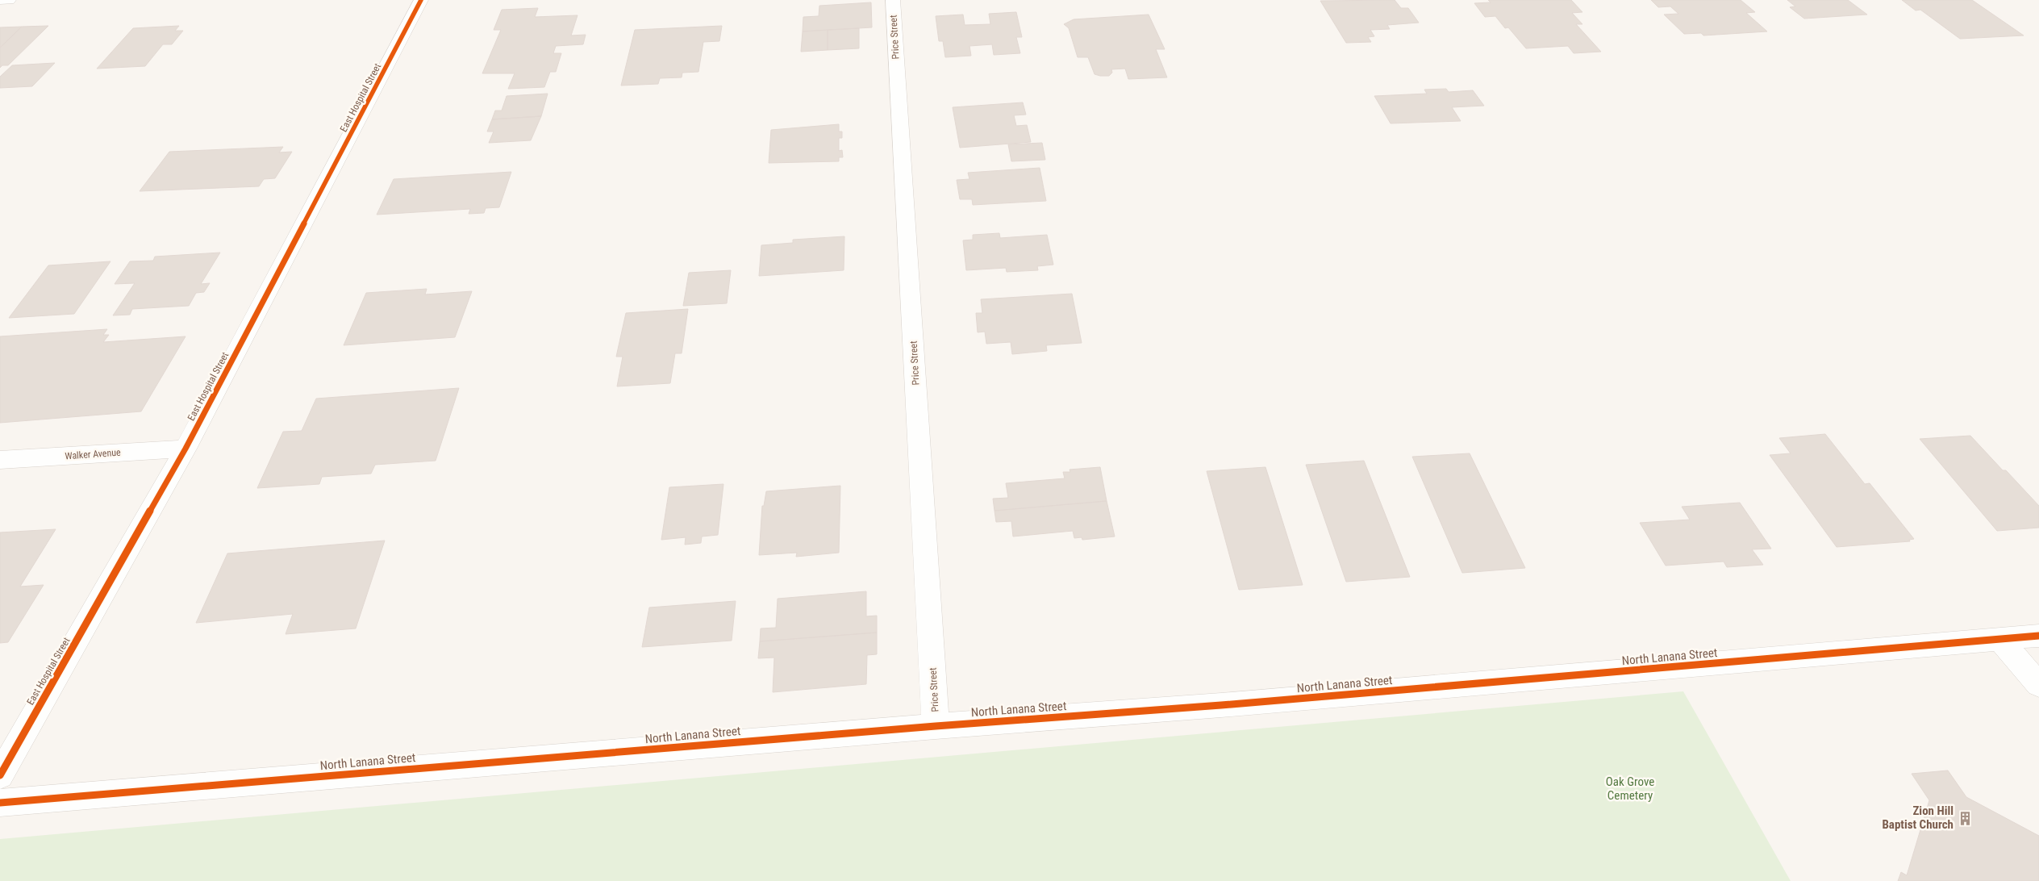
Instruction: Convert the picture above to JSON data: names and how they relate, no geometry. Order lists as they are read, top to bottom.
{
  "streets": {
    "street": [
      "Price Street",
      "East Hospital Street",
      "Walker Avenue",
      "North Lanana Street"
    ]
  },
  "crossings": [
    ["Price Street", "North Lanana Street"],
    ["East Hospital Street", "Walker Avenue"]
  ],
  "parks": ["Oak Grove Cemetery"],
  "places": {
    "building": ["Zion Hill Baptist Church"]
  }
}
